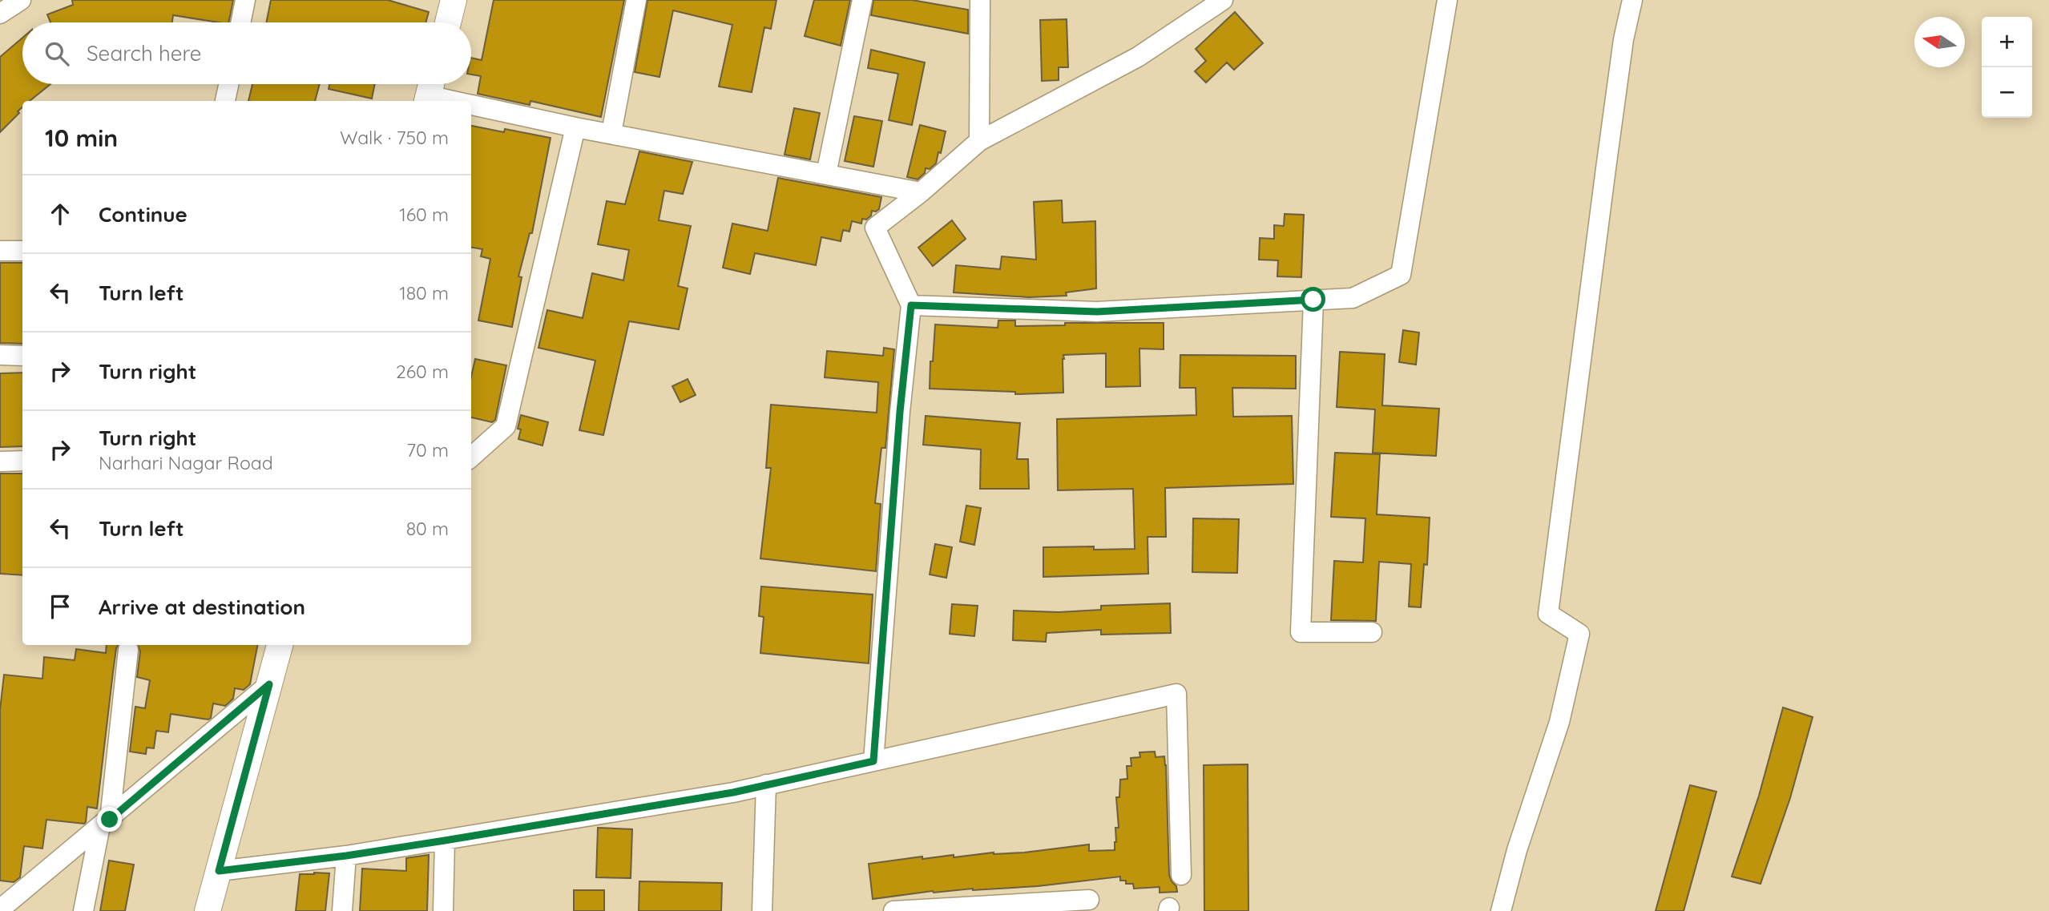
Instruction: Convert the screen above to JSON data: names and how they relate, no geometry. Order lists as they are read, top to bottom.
{
  "north": "left",
  "page": {
    "map_buttons": ["+", "−"],
    "search": "Search here",
    "heading": ["10 min", "Walk · 750 m"],
    "list": [
      ["Continue", "160 m"],
      ["Turn left", "180 m"],
      ["Turn right", "260 m"],
      ["Turn right", "Narhari Nagar Road", "70 m"],
      ["Turn left", "80 m"],
      "Arrive at destination"
    ]
  }
}
